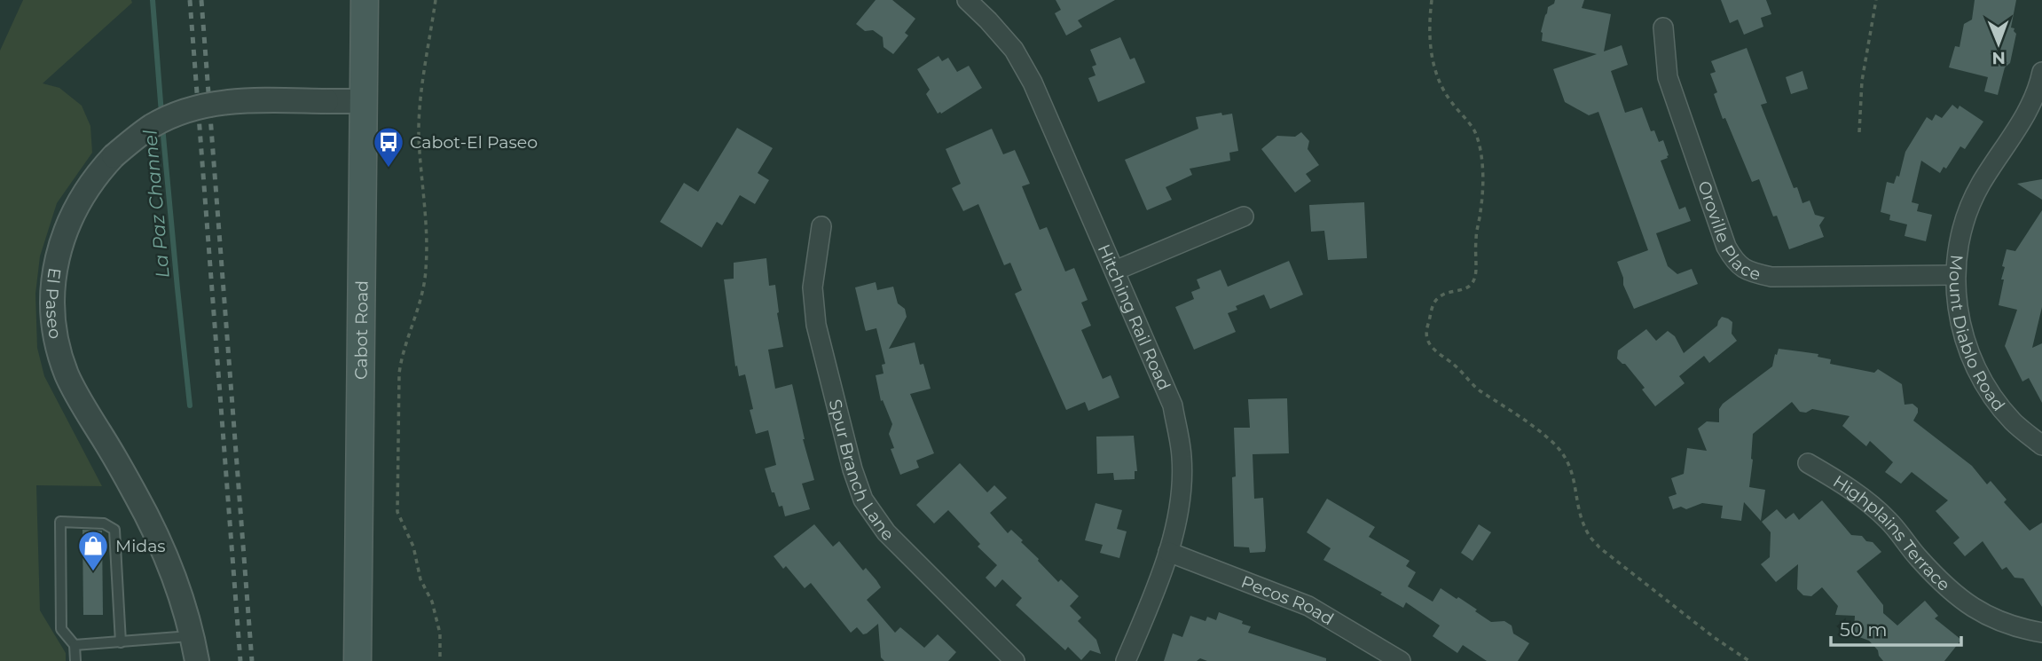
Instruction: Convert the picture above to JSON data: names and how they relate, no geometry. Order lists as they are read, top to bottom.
{
  "streets": {
    "main road": ["Cabot Road"],
    "street": [
      "Oroville Place",
      "El Paseo",
      "Hitching Rail Road",
      "Mount Diablo Road",
      "Spur Branch Lane",
      "Highplains Terrace",
      "Pecos Road"
    ]
  },
  "crossings": [
    ["Oroville Place", "Mount Diablo Road"],
    ["El Paseo", "Cabot Road"],
    ["Hitching Rail Road", "Pecos Road"]
  ],
  "water": ["La Paz Channel"],
  "places": {
    "bus stop": ["Cabot-El Paseo"],
    "shop": ["Midas"]
  },
  "scale_bar": "50 m",
  "north": "bottom"
}
